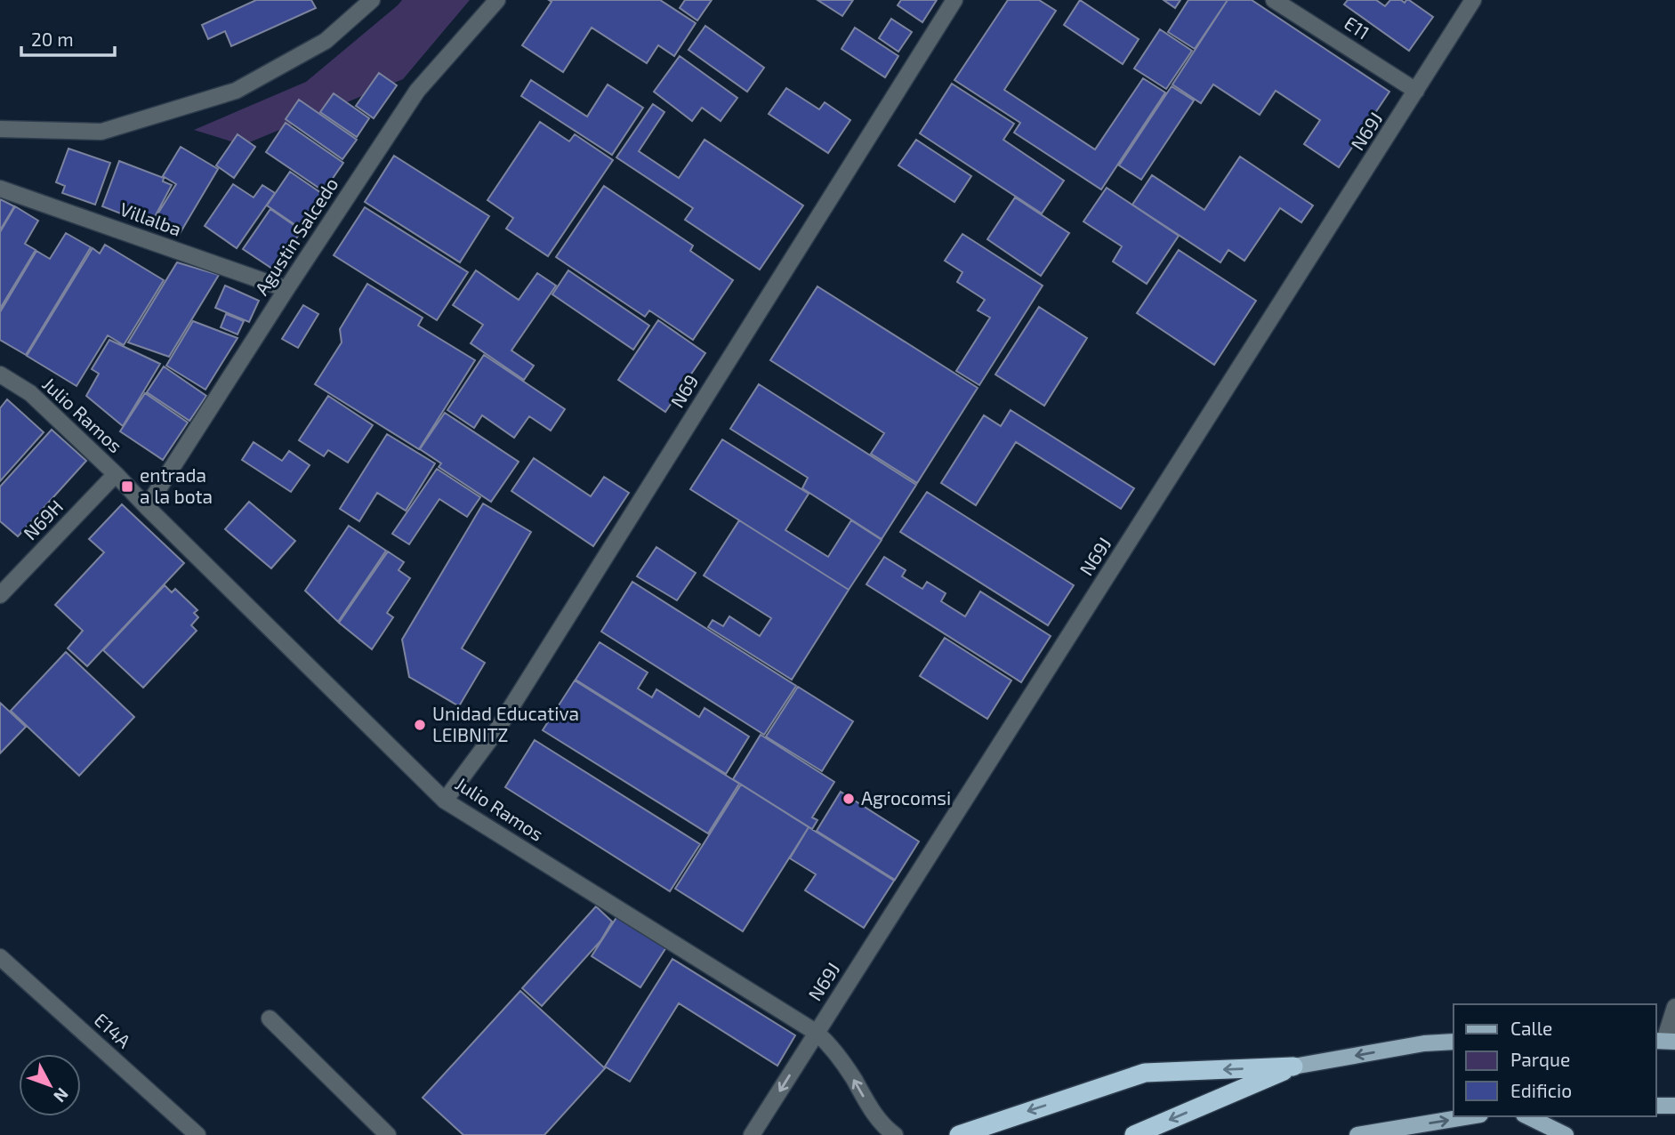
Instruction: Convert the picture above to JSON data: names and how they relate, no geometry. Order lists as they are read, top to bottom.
{
  "streets": {
    "street": [
      "E11",
      "N69J",
      "Villalba",
      "Agustin Salcedo",
      "N69",
      "Julio Ramos",
      "N69H",
      "E14A"
    ]
  },
  "crossings": [
    ["E11", "N69J"],
    ["N69J", "Julio Ramos"],
    ["Villalba", "Agustin Salcedo"],
    ["Agustin Salcedo", "Julio Ramos"],
    ["N69", "Julio Ramos"],
    ["Julio Ramos", "N69H"]
  ],
  "places": {
    "transit": ["entrada a la bota"],
    "other": ["Unidad Educativa LEIBNITZ", "Agrocomsi"]
  },
  "legend": ["Calle", "Parque", "Edificio"],
  "scale_bar": "20 m",
  "north": "bottom right"
}
